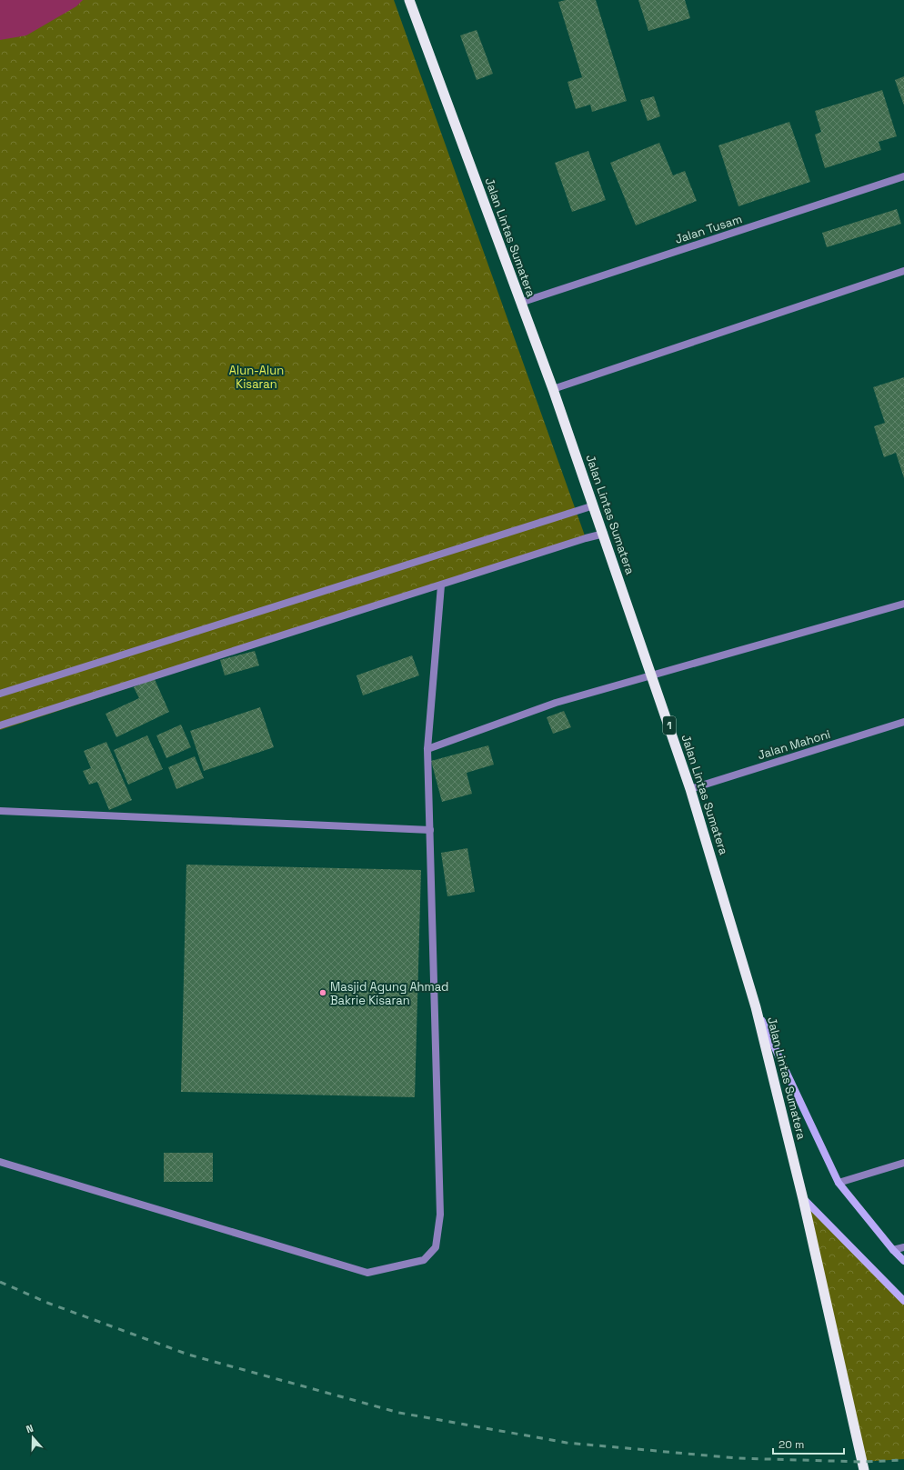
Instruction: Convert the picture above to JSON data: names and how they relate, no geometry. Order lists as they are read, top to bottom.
{
  "streets": {
    "highway": ["Jalan Lintas Sumatera", "1"],
    "street": ["Jalan Tusam", "Jalan Mahoni"]
  },
  "crossings": [
    ["Jalan Tusam", "Jalan Lintas Sumatera"],
    ["Jalan Lintas Sumatera", "Jalan Mahoni"]
  ],
  "parks": ["Alun-Alun Kisaran"],
  "places": ["Masjid Agung Ahmad Bakrie Kisaran"],
  "scale_bar": "20 m",
  "north": "top"
}
